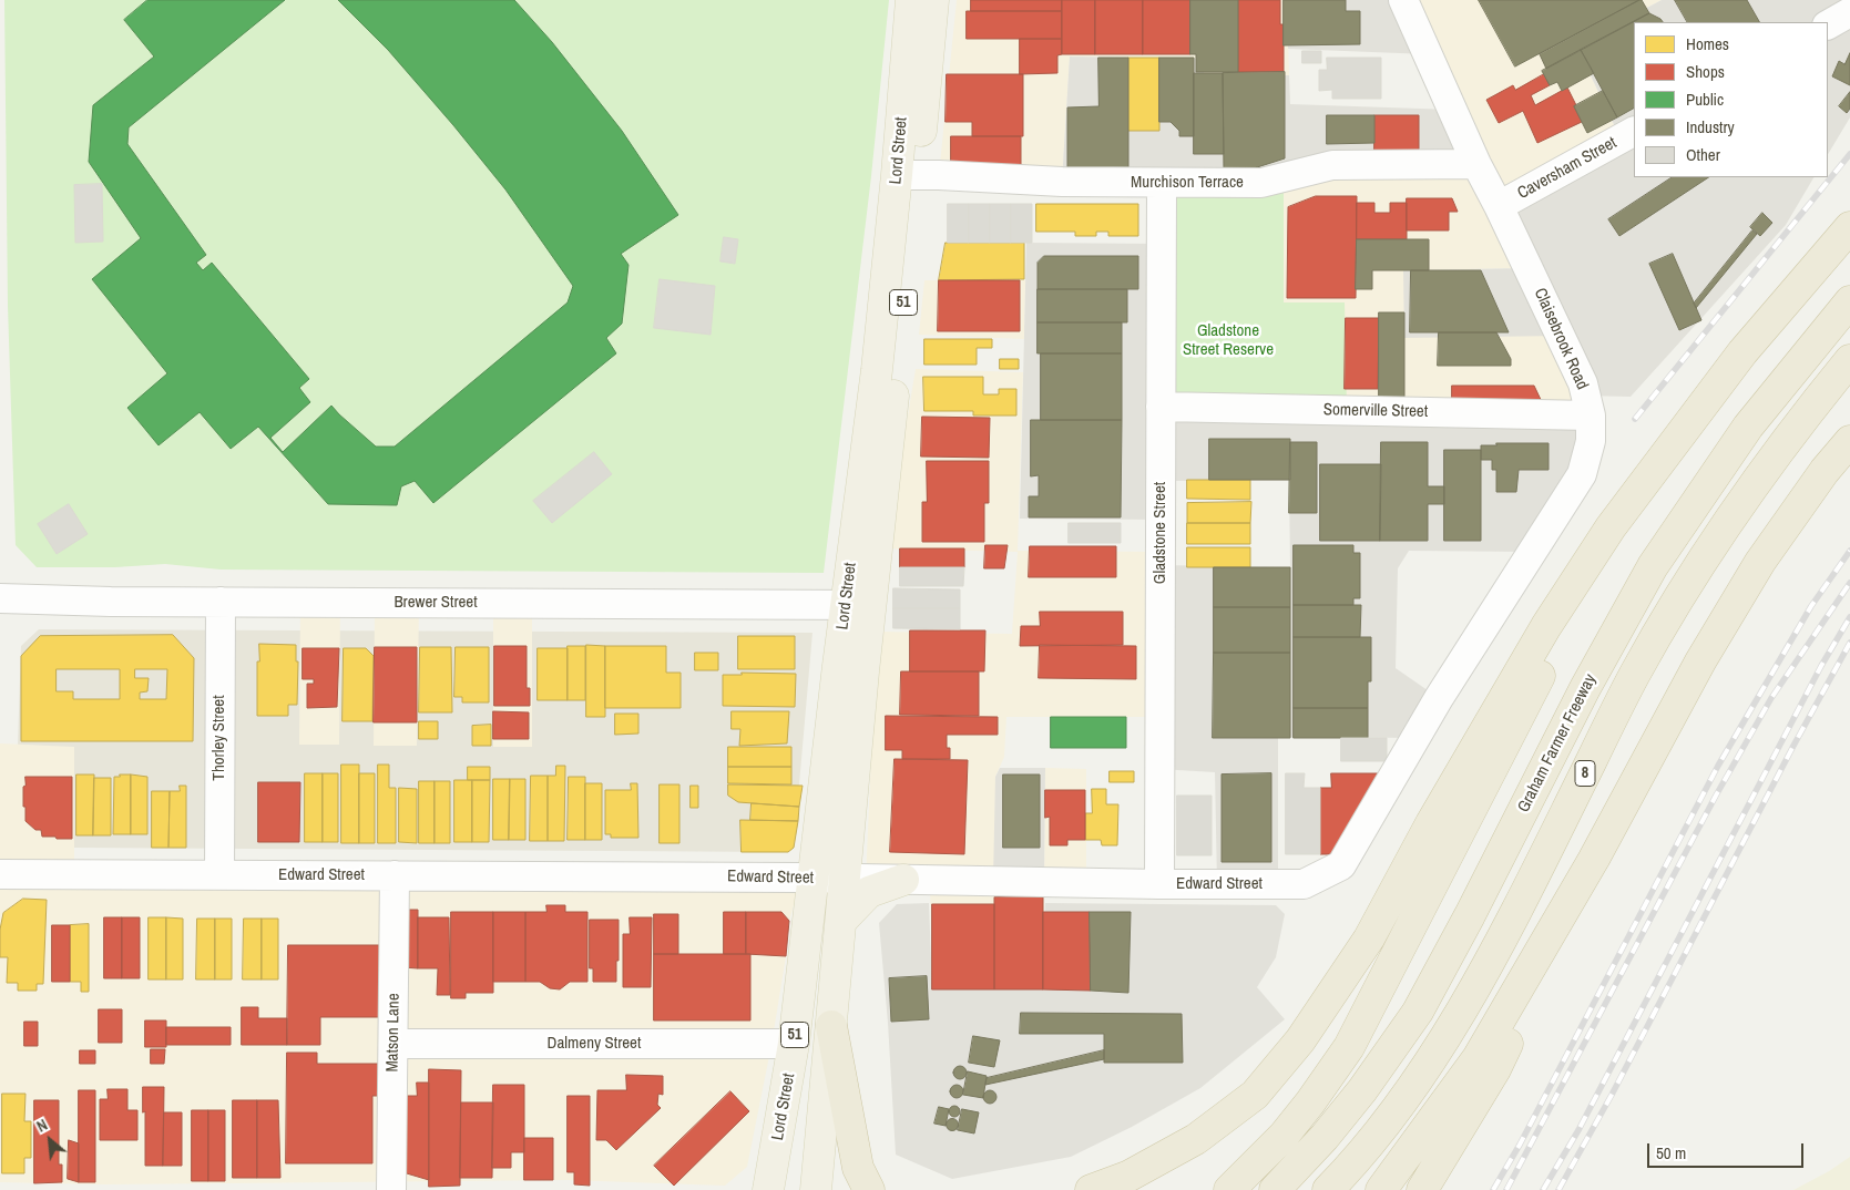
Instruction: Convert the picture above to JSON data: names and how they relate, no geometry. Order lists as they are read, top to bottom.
{
  "streets": {
    "highway": ["Graham Farmer Freeway", "8"],
    "main road": ["Lord Street", "51"],
    "street": [
      "Caversham Street",
      "Murchison Terrace",
      "Claisebrook Road",
      "Somerville Street",
      "Gladstone Street",
      "Brewer Street",
      "Thorley Street",
      "Edward Street",
      "Matson Lane",
      "Dalmeny Street"
    ]
  },
  "crossings": [
    ["Lord Street", "Murchison Terrace"],
    ["Lord Street", "Brewer Street"],
    ["Lord Street", "Edward Street"],
    ["Lord Street", "Dalmeny Street"],
    ["Caversham Street", "Claisebrook Road"],
    ["Murchison Terrace", "Claisebrook Road"],
    ["Murchison Terrace", "Gladstone Street"],
    ["Claisebrook Road", "Somerville Street"],
    ["Claisebrook Road", "Edward Street"],
    ["Somerville Street", "Gladstone Street"],
    ["Gladstone Street", "Edward Street"],
    ["Brewer Street", "Thorley Street"],
    ["Thorley Street", "Edward Street"],
    ["Edward Street", "Matson Lane"],
    ["Matson Lane", "Dalmeny Street"]
  ],
  "parks": ["Gladstone Street Reserve"],
  "legend": [
    "Homes",
    "Shops",
    "Public",
    "Industry",
    "Other"
  ],
  "scale_bar": "50 m",
  "north": "top left"
}
